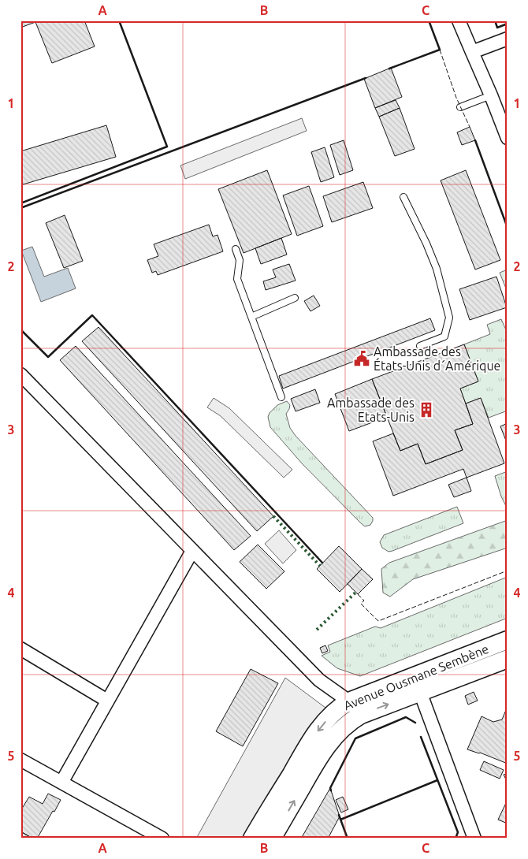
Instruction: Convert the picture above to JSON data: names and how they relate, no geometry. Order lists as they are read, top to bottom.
{
  "streets": {
    "main road": ["Avenue Ousmane Sembène"]
  },
  "places": {
    "public building": ["Ambassade des États-Unis d´Amérique"],
    "building": ["Ambassade des Etats-Unis"]
  },
  "grid": {
    "columns": ["A", "B", "C"],
    "rows": [
      "1",
      "2",
      "3",
      "4",
      "5"
    ]
  }
}
